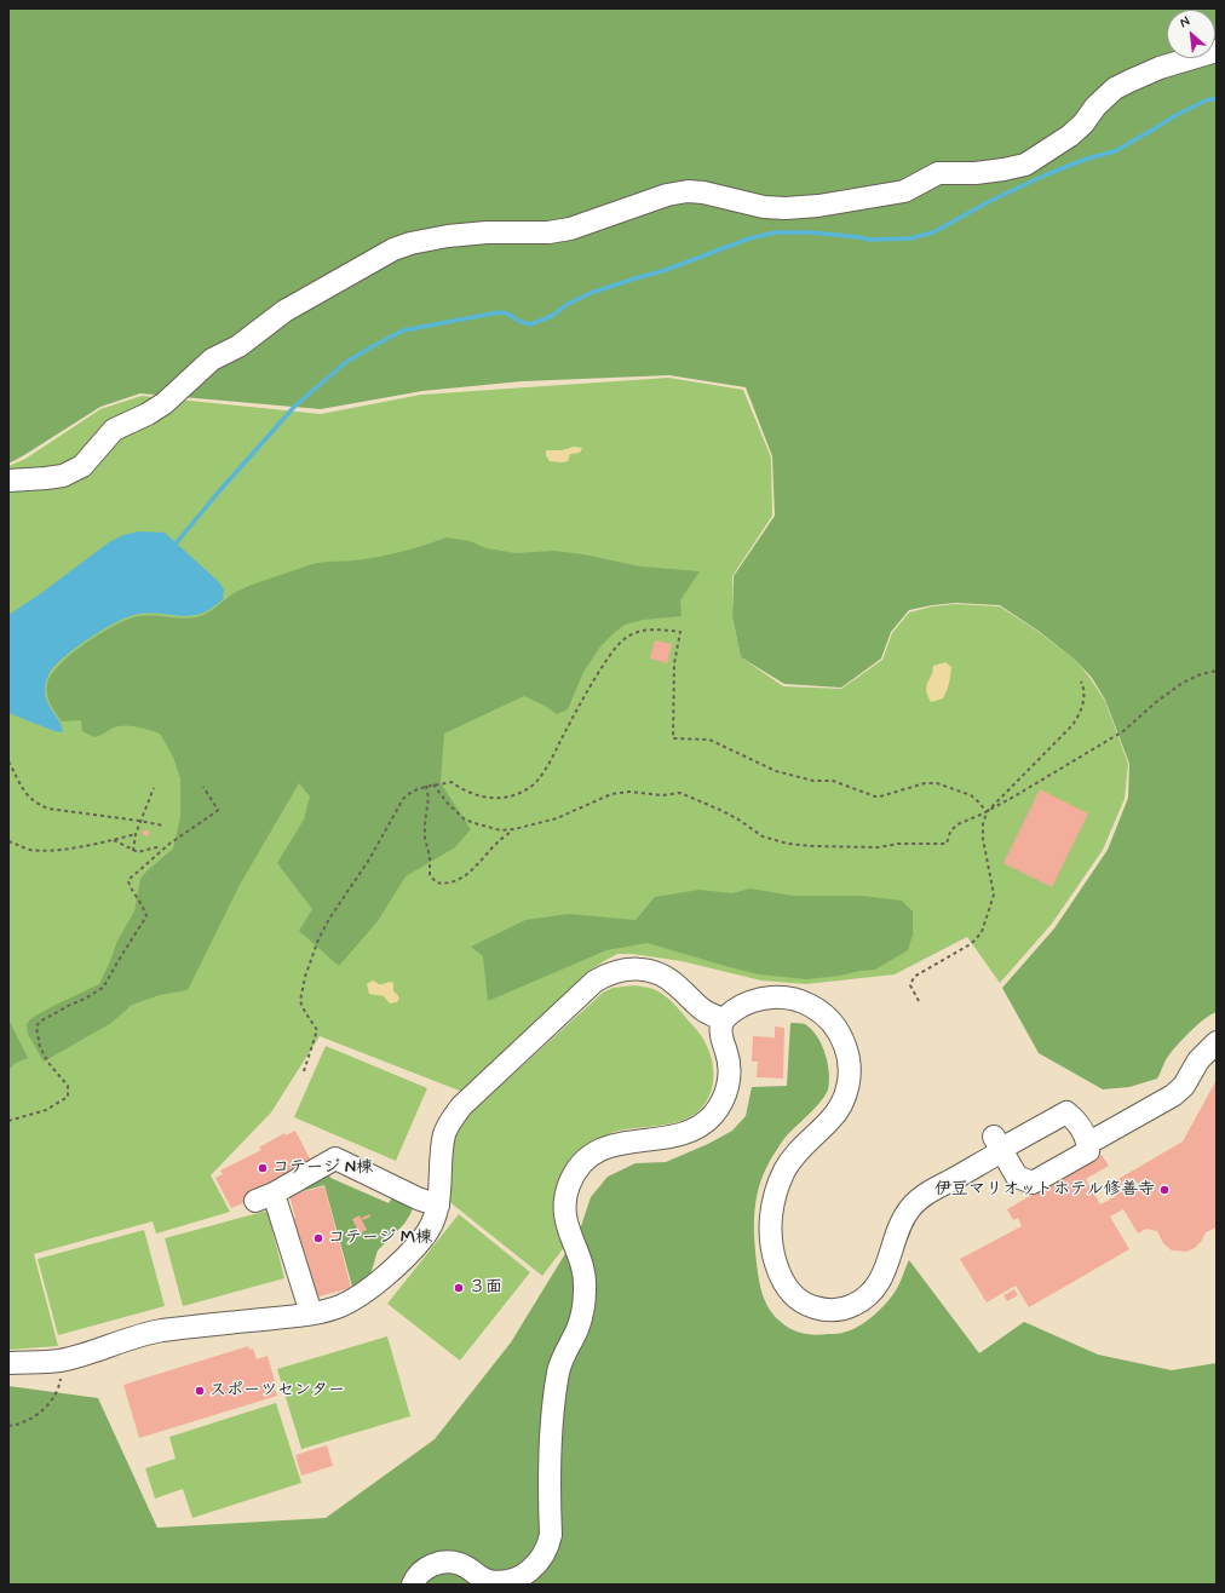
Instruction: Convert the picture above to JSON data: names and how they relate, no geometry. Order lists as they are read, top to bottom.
{
  "places": [
    "コテージ N棟",
    "伊豆マリオットホテル修善寺",
    "コテージ M棟",
    "３面",
    "スポーツセンター"
  ],
  "north": "top left"
}
